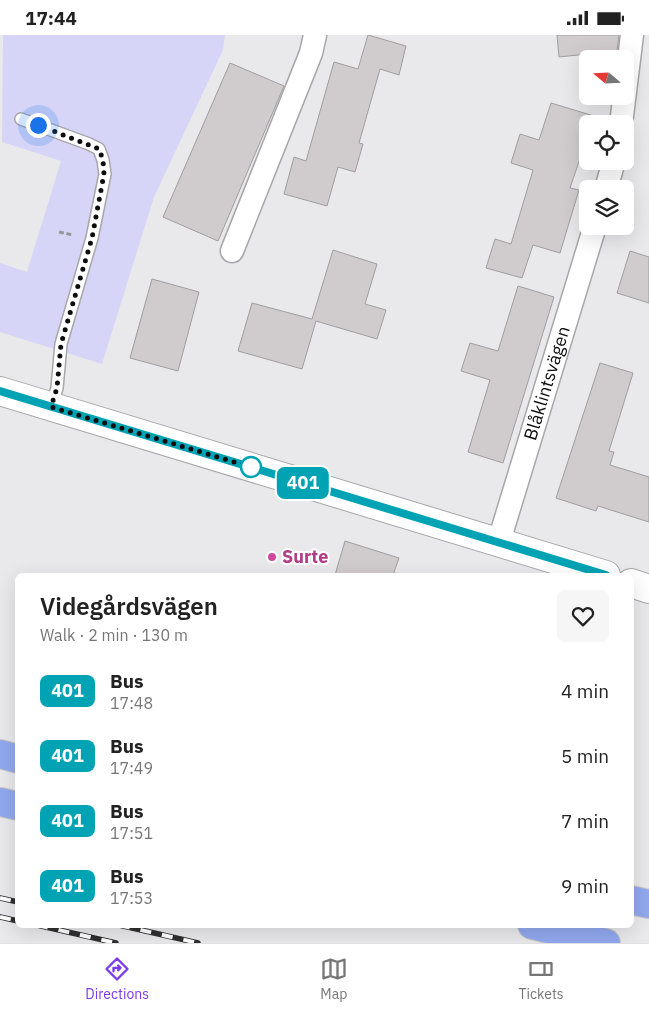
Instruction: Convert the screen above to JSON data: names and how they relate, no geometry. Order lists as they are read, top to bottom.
{
  "streets": {
    "street": ["Blåklintsvägen"]
  },
  "places": ["Surte"],
  "lines": ["bus line 401"],
  "north": "left",
  "page": {
    "status": "17:44",
    "on_map": "401",
    "heading": ["Videgårdsvägen", "Walk · 2 min · 130 m"],
    "list": [
      {
        "mark": "401",
        "name": "Bus",
        "note": "17:48",
        "value": "4 min"
      },
      {
        "mark": "401",
        "name": "Bus",
        "note": "17:49",
        "value": "5 min"
      },
      {
        "mark": "401",
        "name": "Bus",
        "note": "17:51",
        "value": "7 min"
      },
      {
        "mark": "401",
        "name": "Bus",
        "note": "17:53",
        "value": "9 min"
      }
    ],
    "tabs": ["Directions", "Map", "Tickets"]
  }
}
